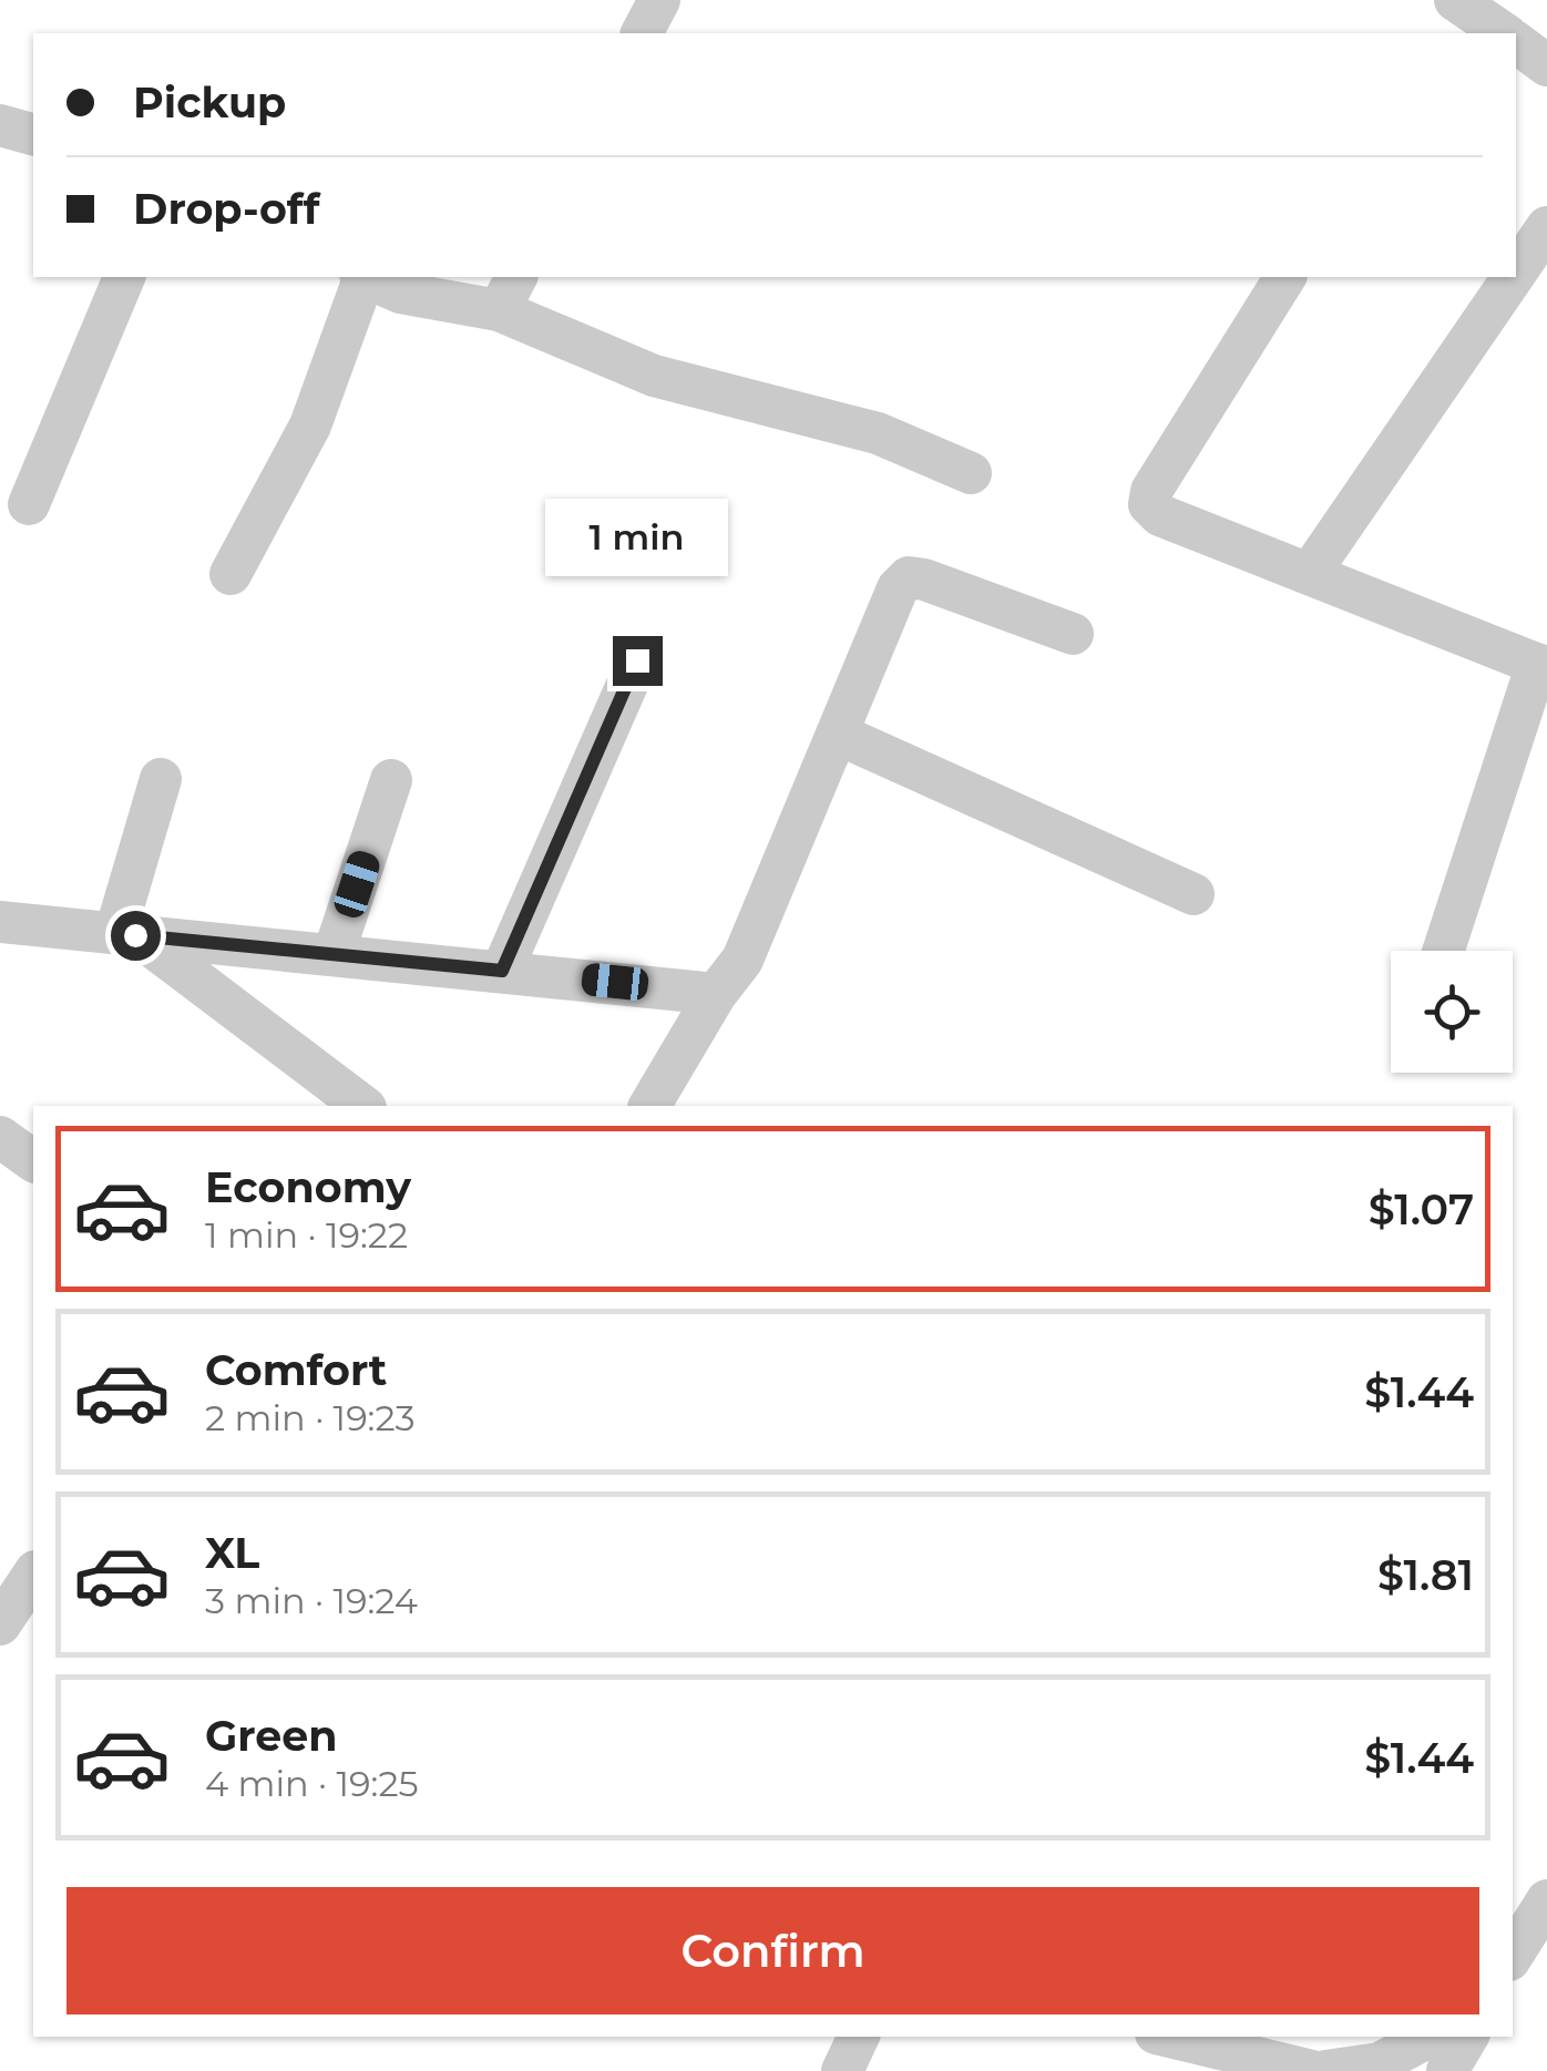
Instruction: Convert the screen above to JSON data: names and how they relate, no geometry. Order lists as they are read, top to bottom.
{
  "page": {
    "banner": ["Pickup", "Drop-off"],
    "bubble": "1 min",
    "list": [
      {
        "name": "Economy",
        "note": "1 min · 19:22",
        "value": "$1.07"
      },
      {
        "name": "Comfort",
        "note": "2 min · 19:23",
        "value": "$1.44"
      },
      {
        "name": "XL",
        "note": "3 min · 19:24",
        "value": "$1.81"
      },
      {
        "name": "Green",
        "note": "4 min · 19:25",
        "value": "$1.44"
      }
    ],
    "buttons": "Confirm"
  }
}
